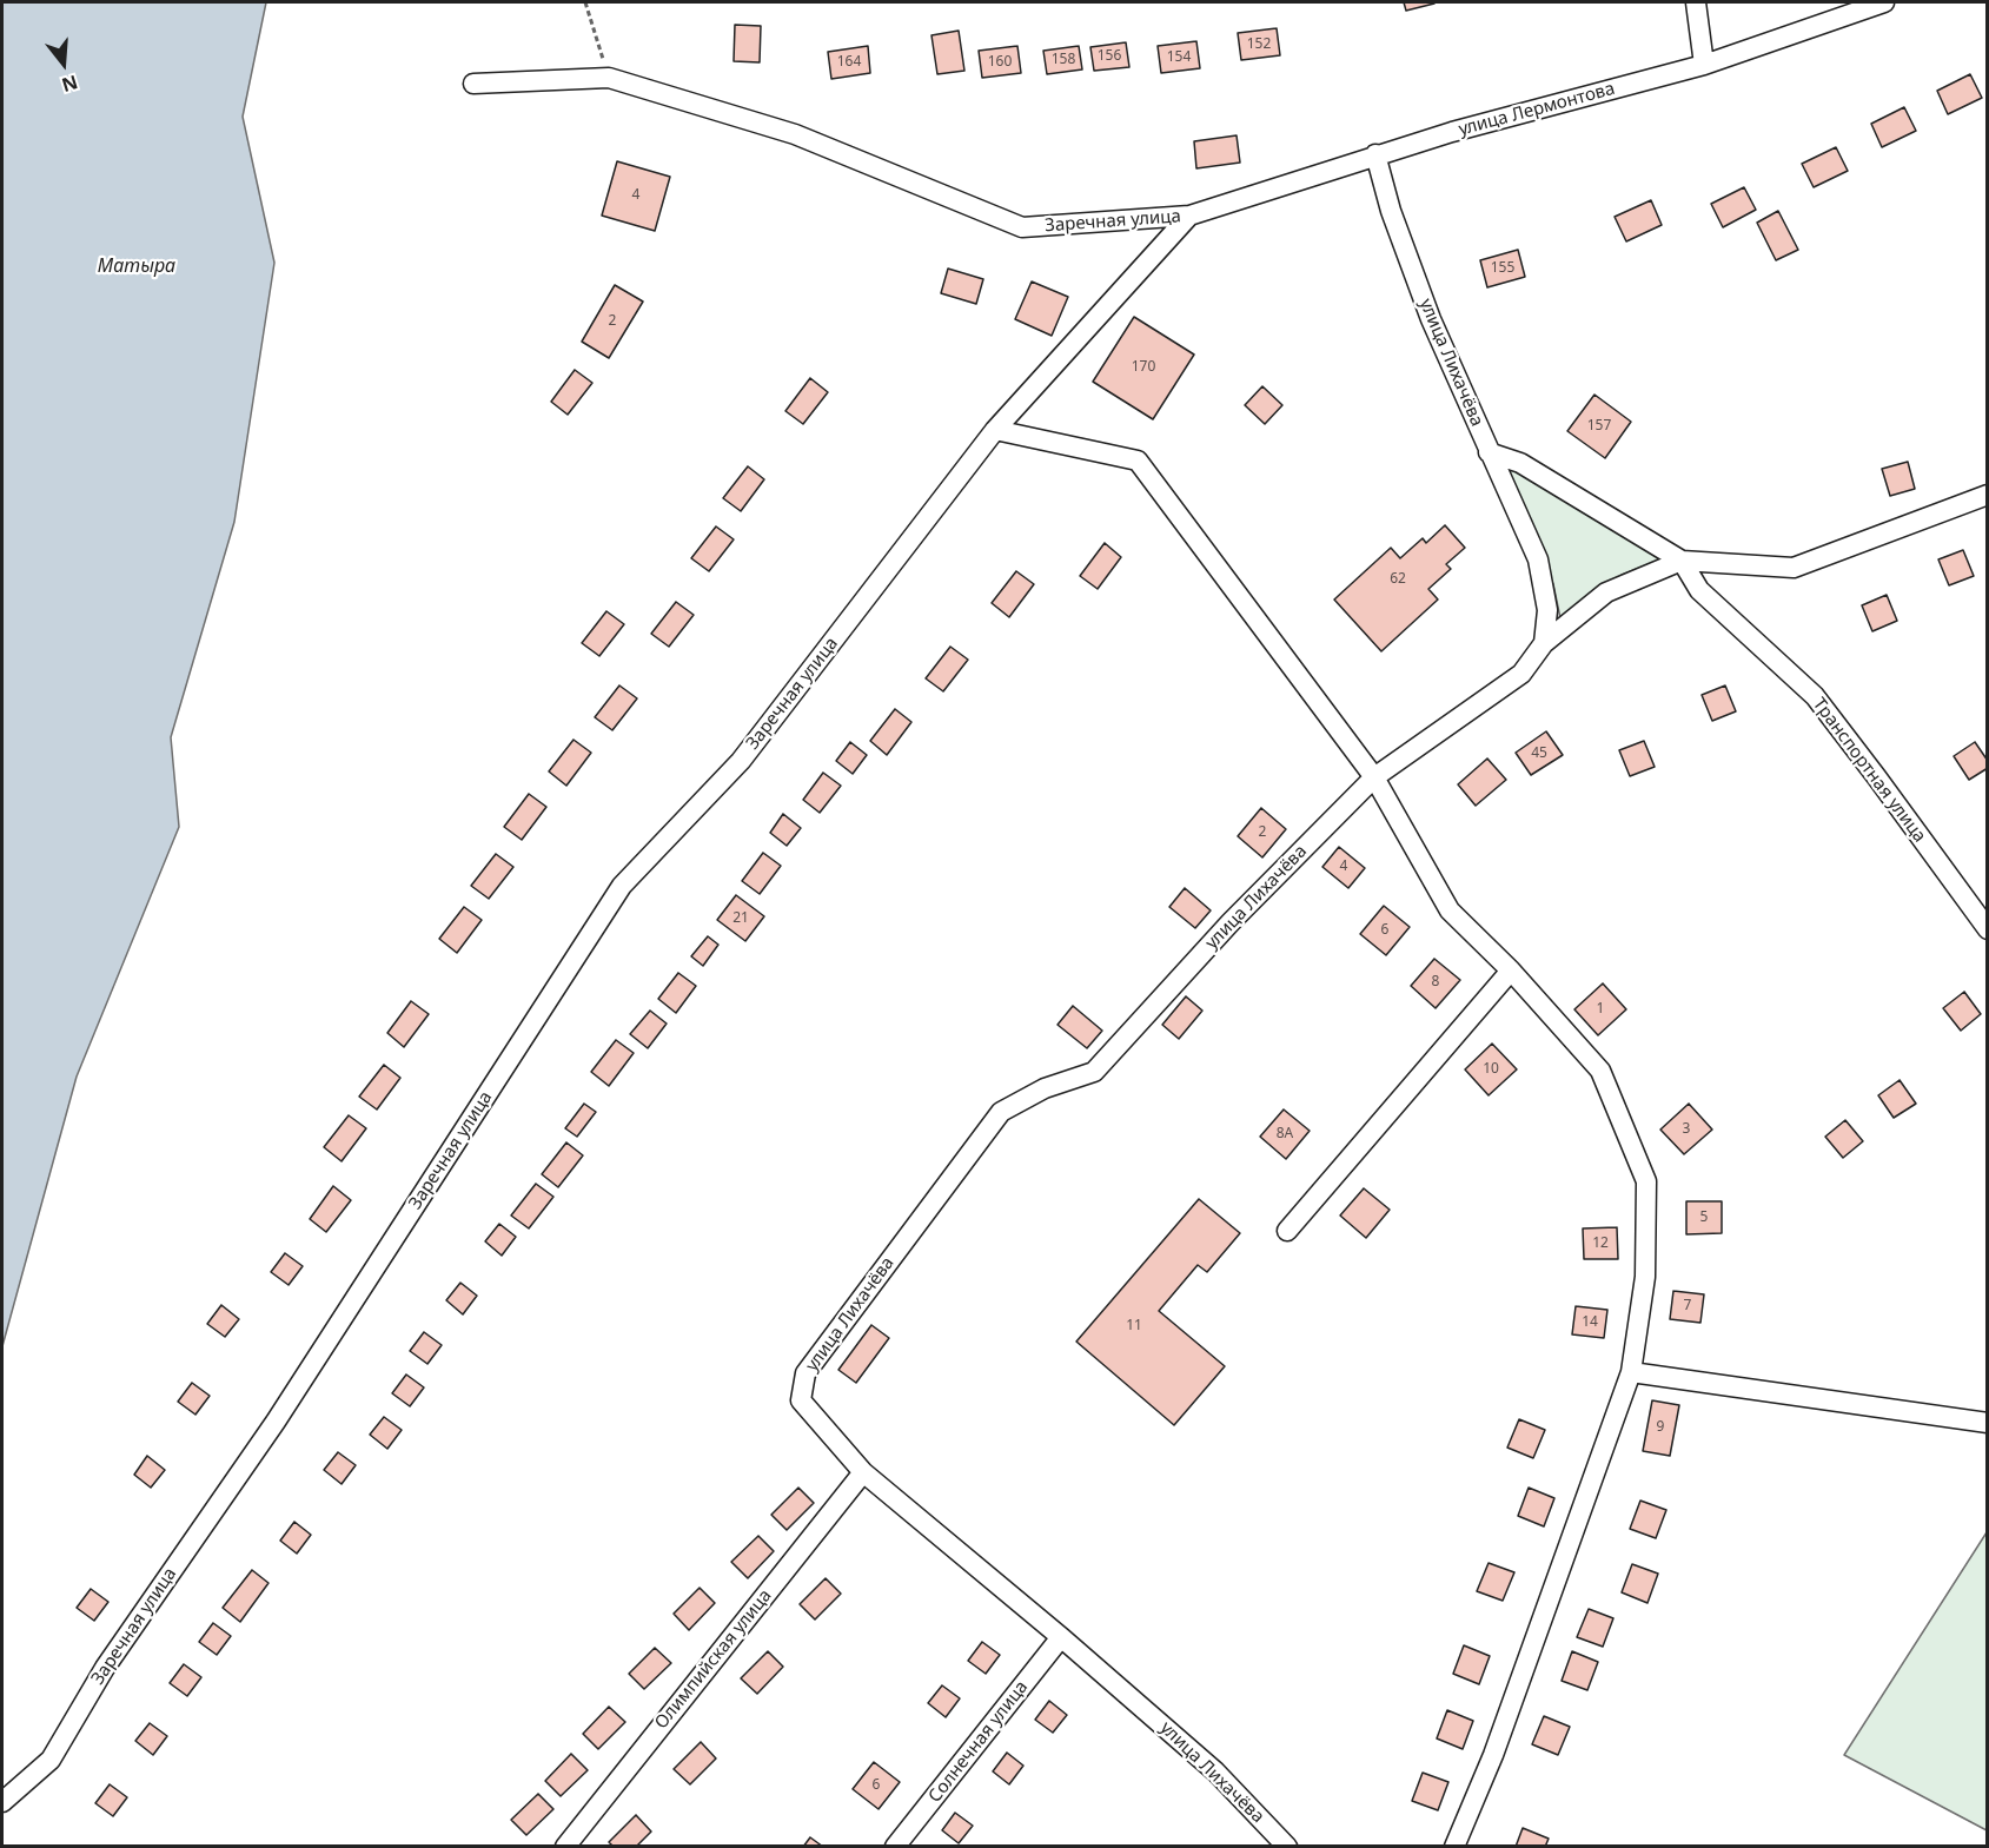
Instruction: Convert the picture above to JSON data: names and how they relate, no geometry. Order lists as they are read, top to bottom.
{
  "streets": {
    "street": [
      "улица Лермонтова",
      "Заречная улица",
      "улица Лихачёва",
      "Транспортная улица",
      "Олимпийская улица",
      "Солнечная улица"
    ]
  },
  "crossings": [
    ["улица Лермонтова", "Заречная улица"],
    ["улица Лермонтова", "улица Лихачёва"],
    ["улица Лихачёва", "Транспортная улица"],
    ["улица Лихачёва", "Олимпийская улица"],
    ["улица Лихачёва", "Солнечная улица"]
  ],
  "water": ["Матыра"],
  "house_numbers": [
    "152",
    "156",
    "154",
    "158",
    "164",
    "160",
    "4",
    "155",
    "2",
    "170",
    "157",
    "62",
    "45",
    "2",
    "4",
    "21",
    "6",
    "8",
    "1",
    "10",
    "3",
    "8А",
    "5",
    "12",
    "7",
    "14",
    "11",
    "9",
    "6"
  ],
  "north": "bottom"
}
